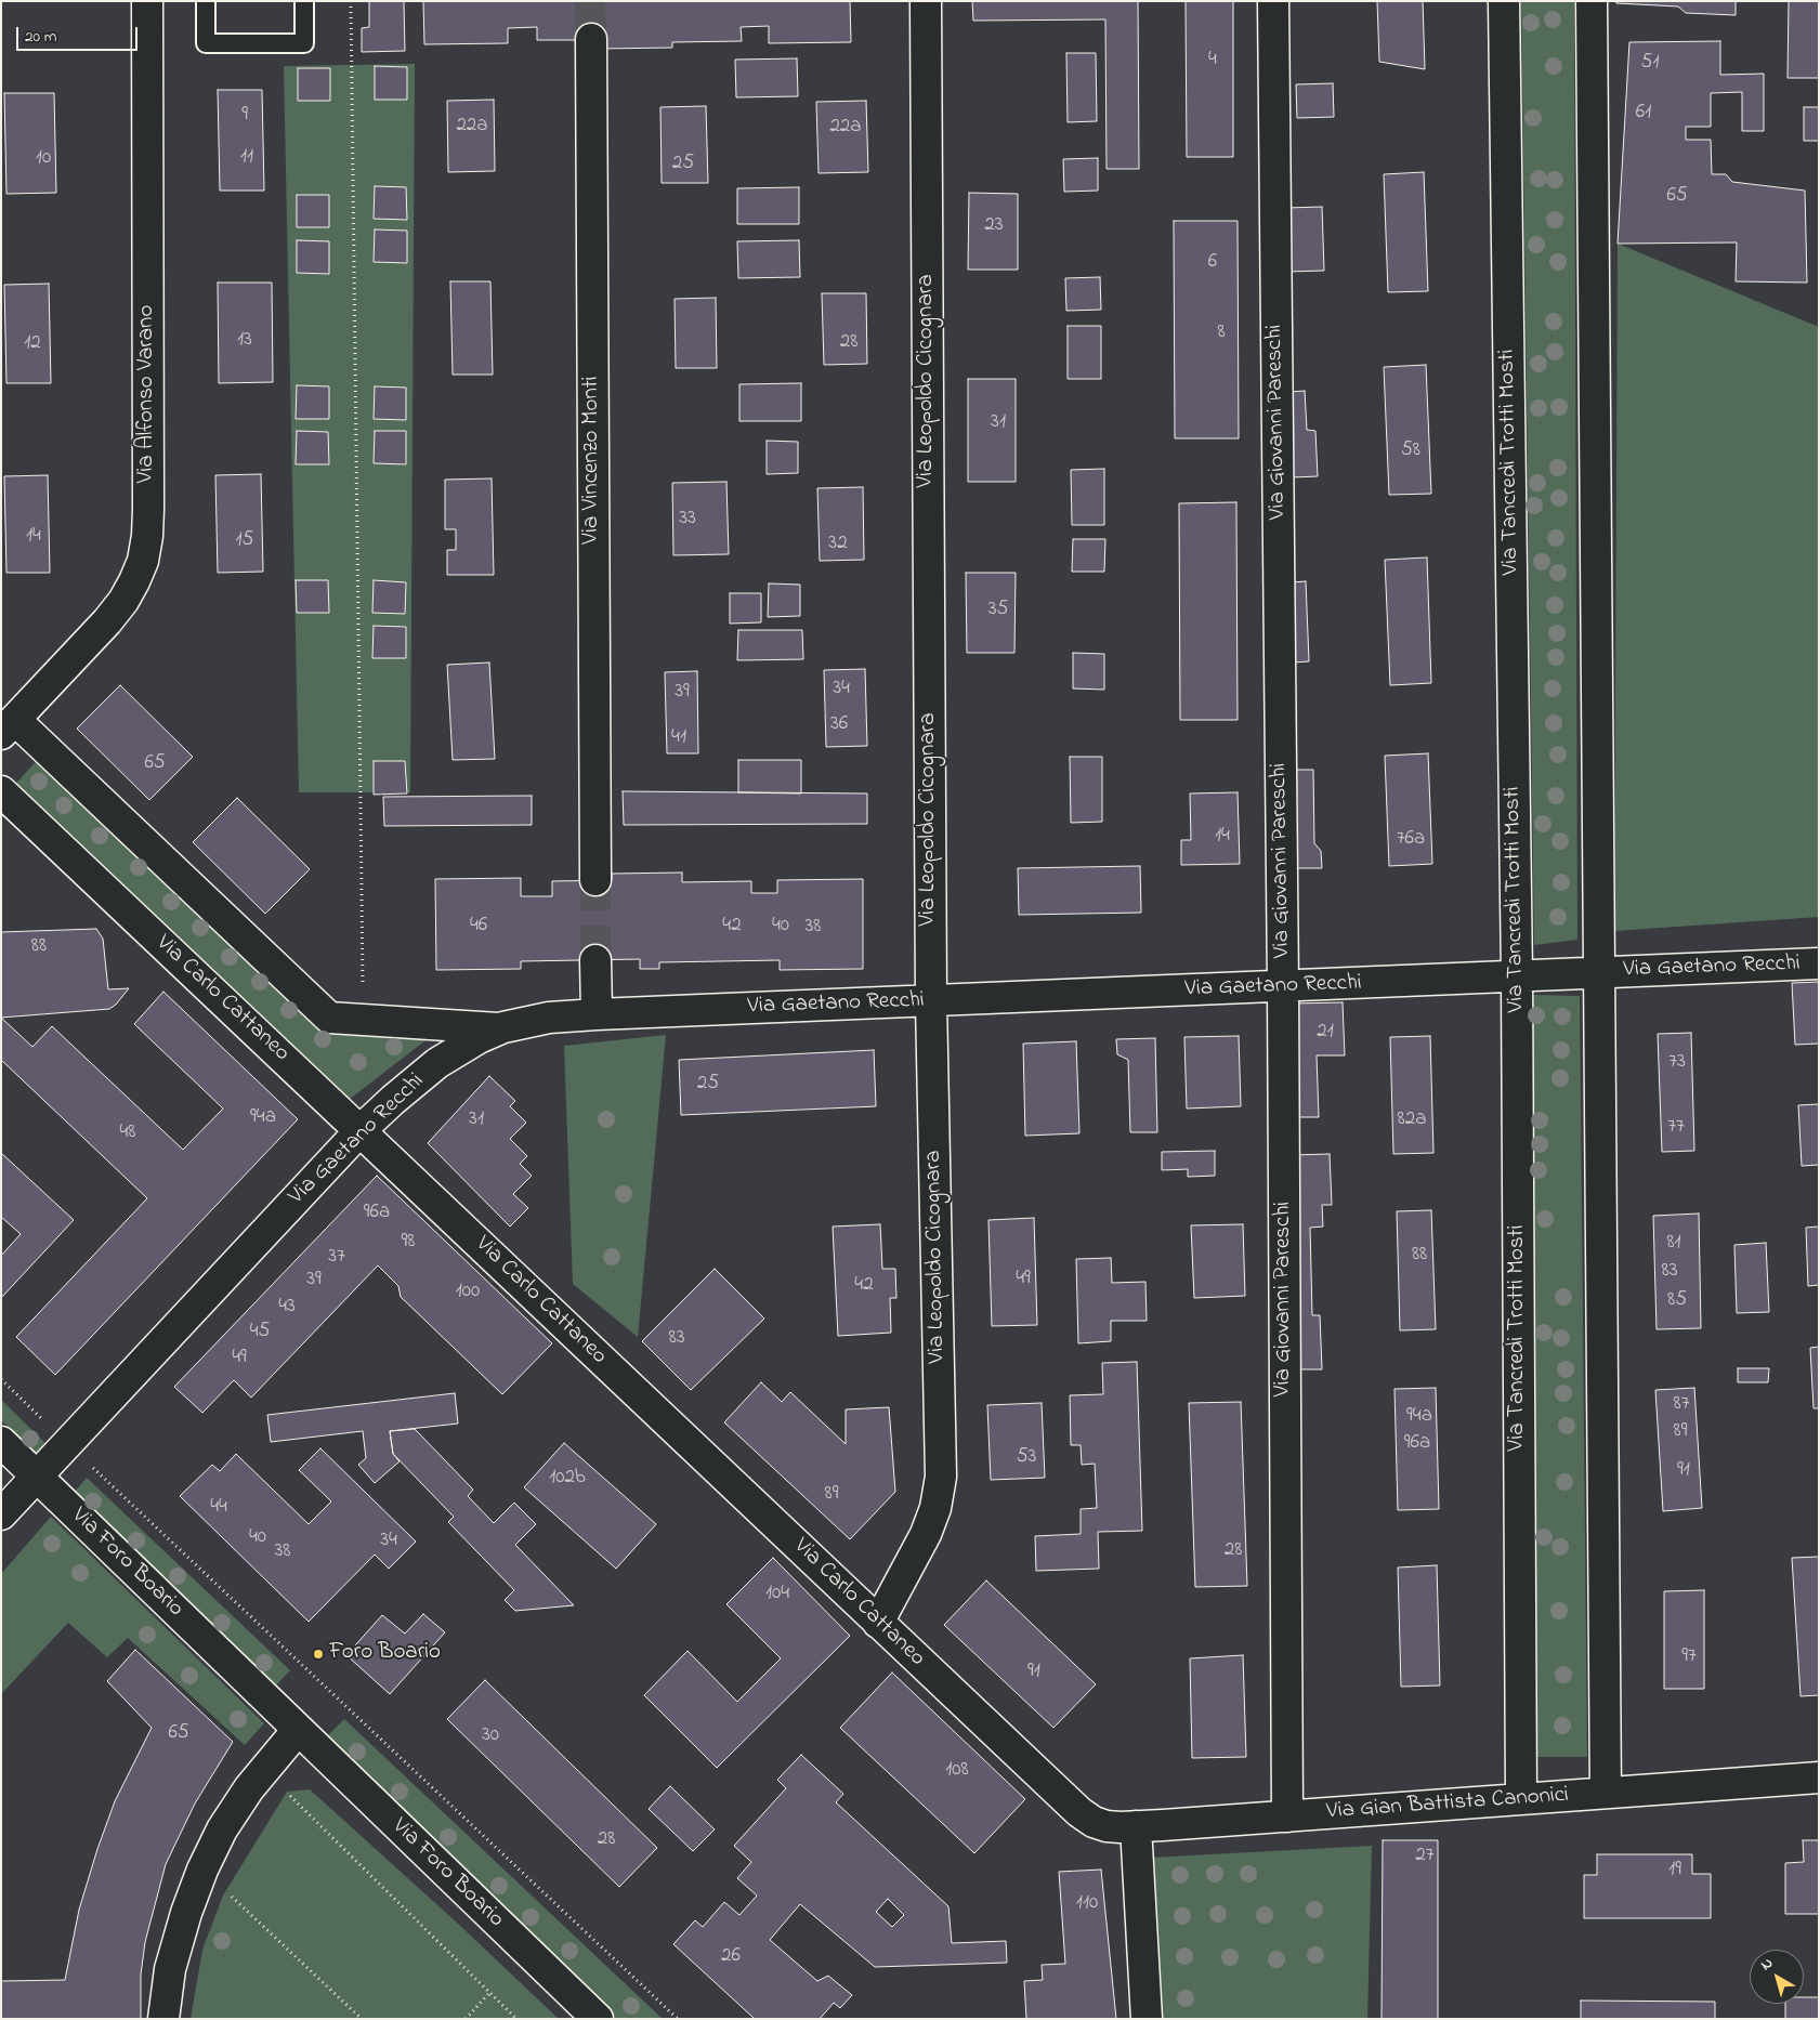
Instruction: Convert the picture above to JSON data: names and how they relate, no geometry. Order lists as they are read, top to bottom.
{
  "streets": {
    "street": [
      "Via Leopoldo Cicognara",
      "Via Alfonso Varano",
      "Via Giovanni Pareschi",
      "Via Vincenzo Monti",
      "Via Tancredi Trotti Mosti",
      "Via Gaetano Recchi",
      "Via Carlo Cattaneo",
      "Via Foro Boario",
      "Via Gian Battista Canonici"
    ]
  },
  "crossings": [
    ["Via Leopoldo Cicognara", "Via Gaetano Recchi"],
    ["Via Leopoldo Cicognara", "Via Carlo Cattaneo"],
    ["Via Giovanni Pareschi", "Via Gaetano Recchi"],
    ["Via Giovanni Pareschi", "Via Gian Battista Canonici"],
    ["Via Tancredi Trotti Mosti", "Via Gaetano Recchi"],
    ["Via Tancredi Trotti Mosti", "Via Gian Battista Canonici"],
    ["Via Gaetano Recchi", "Via Carlo Cattaneo"],
    ["Via Gaetano Recchi", "Via Foro Boario"],
    ["Via Carlo Cattaneo", "Via Gian Battista Canonici"]
  ],
  "places": ["Foro Boario"],
  "house_numbers": [
    "4",
    "51",
    "61",
    "9",
    "22a",
    "22a",
    "11",
    "10",
    "25",
    "65",
    "23",
    "6",
    "8",
    "13",
    "28",
    "12",
    "31",
    "58",
    "33",
    "14",
    "15",
    "32",
    "35",
    "34",
    "39",
    "36",
    "41",
    "65",
    "14",
    "76a",
    "46",
    "42",
    "40",
    "38",
    "88",
    "21",
    "73",
    "25",
    "94a",
    "31",
    "82a",
    "77",
    "48",
    "96a",
    "98",
    "81",
    "88",
    "37",
    "83",
    "49",
    "39",
    "42",
    "100",
    "85",
    "43",
    "45",
    "83",
    "49",
    "87",
    "94a",
    "89",
    "96a",
    "53",
    "91",
    "102b",
    "89",
    "44",
    "40",
    "34",
    "28",
    "38",
    "104",
    "97",
    "91",
    "65",
    "30",
    "108",
    "28",
    "27",
    "19",
    "110",
    "26"
  ],
  "scale_bar": "20 m",
  "north": "top left"
}
